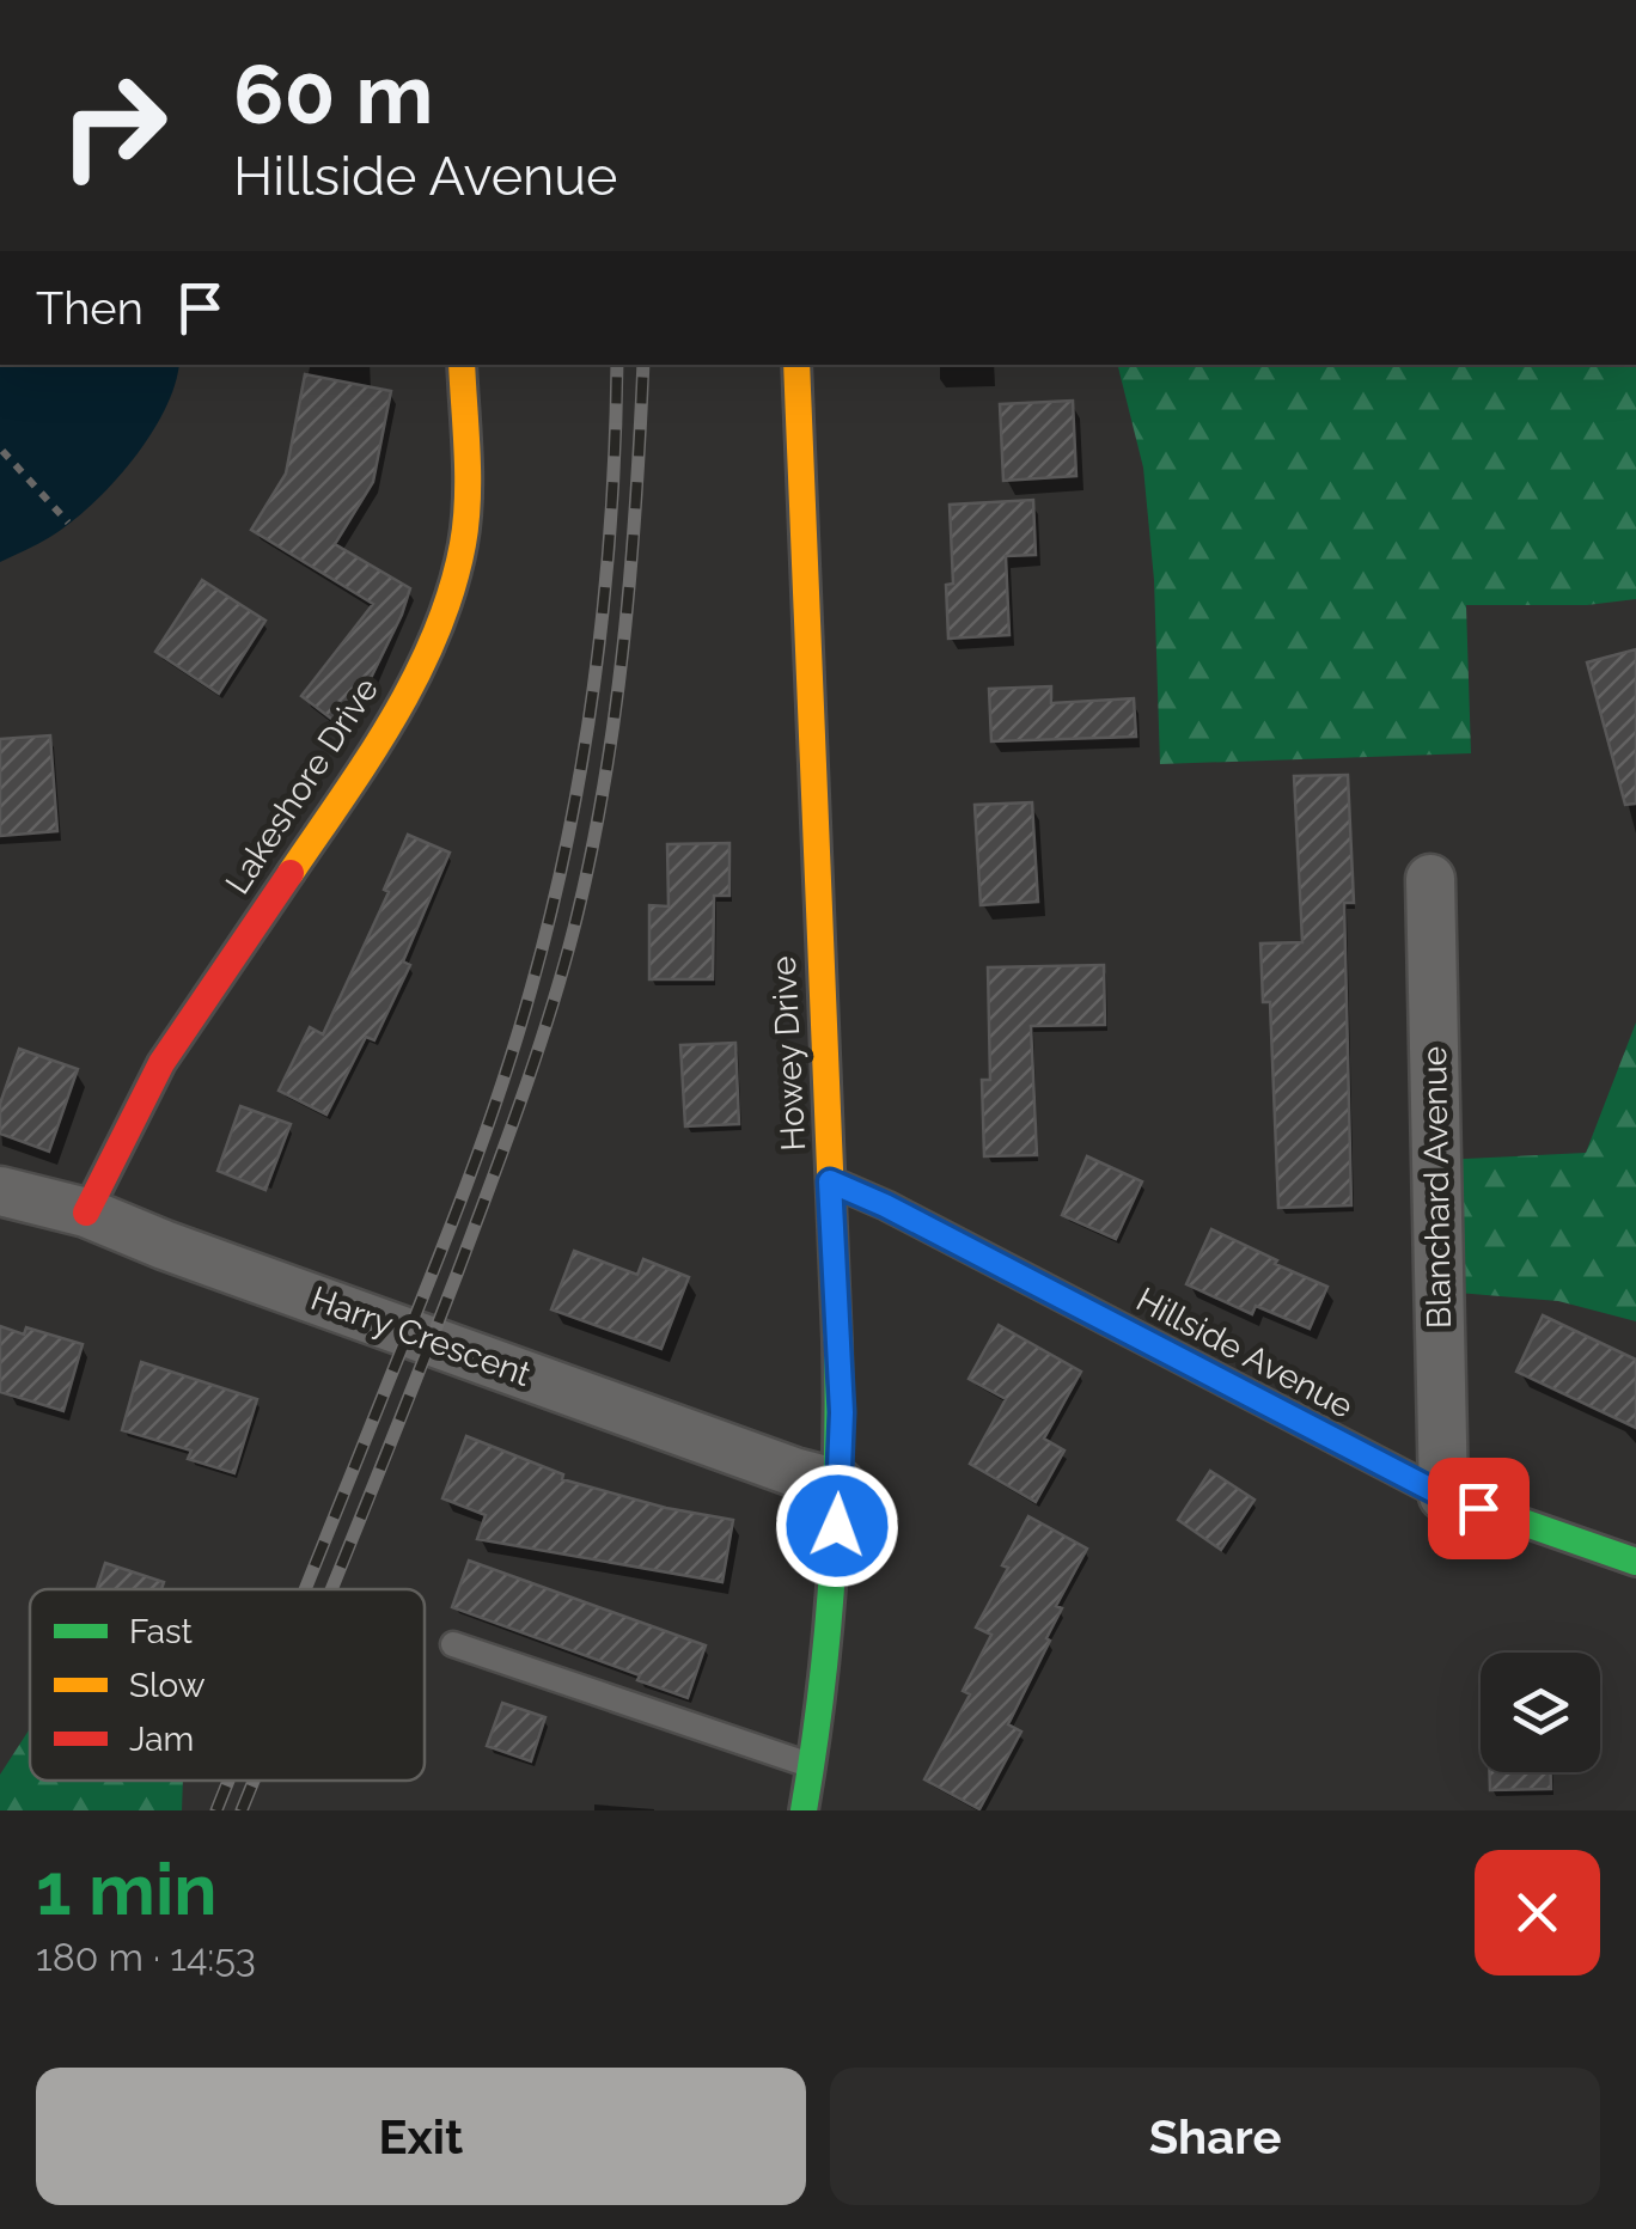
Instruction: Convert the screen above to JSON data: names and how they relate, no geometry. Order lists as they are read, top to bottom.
{
  "streets": {
    "street": [
      "Lakeshore Drive",
      "Howey Drive",
      "Blanchard Avenue",
      "Harry Crescent",
      "Hillside Avenue"
    ]
  },
  "crossings": [
    ["Lakeshore Drive", "Harry Crescent"],
    ["Howey Drive", "Harry Crescent"],
    ["Howey Drive", "Hillside Avenue"],
    ["Blanchard Avenue", "Hillside Avenue"]
  ],
  "legend": ["Fast", "Slow", "Jam"],
  "page": {
    "turn": ["60 m", "Hillside Avenue"],
    "then": "Then",
    "heading": ["1 min", "180 m · 14:53"],
    "buttons": ["Exit", "Share"]
  }
}
